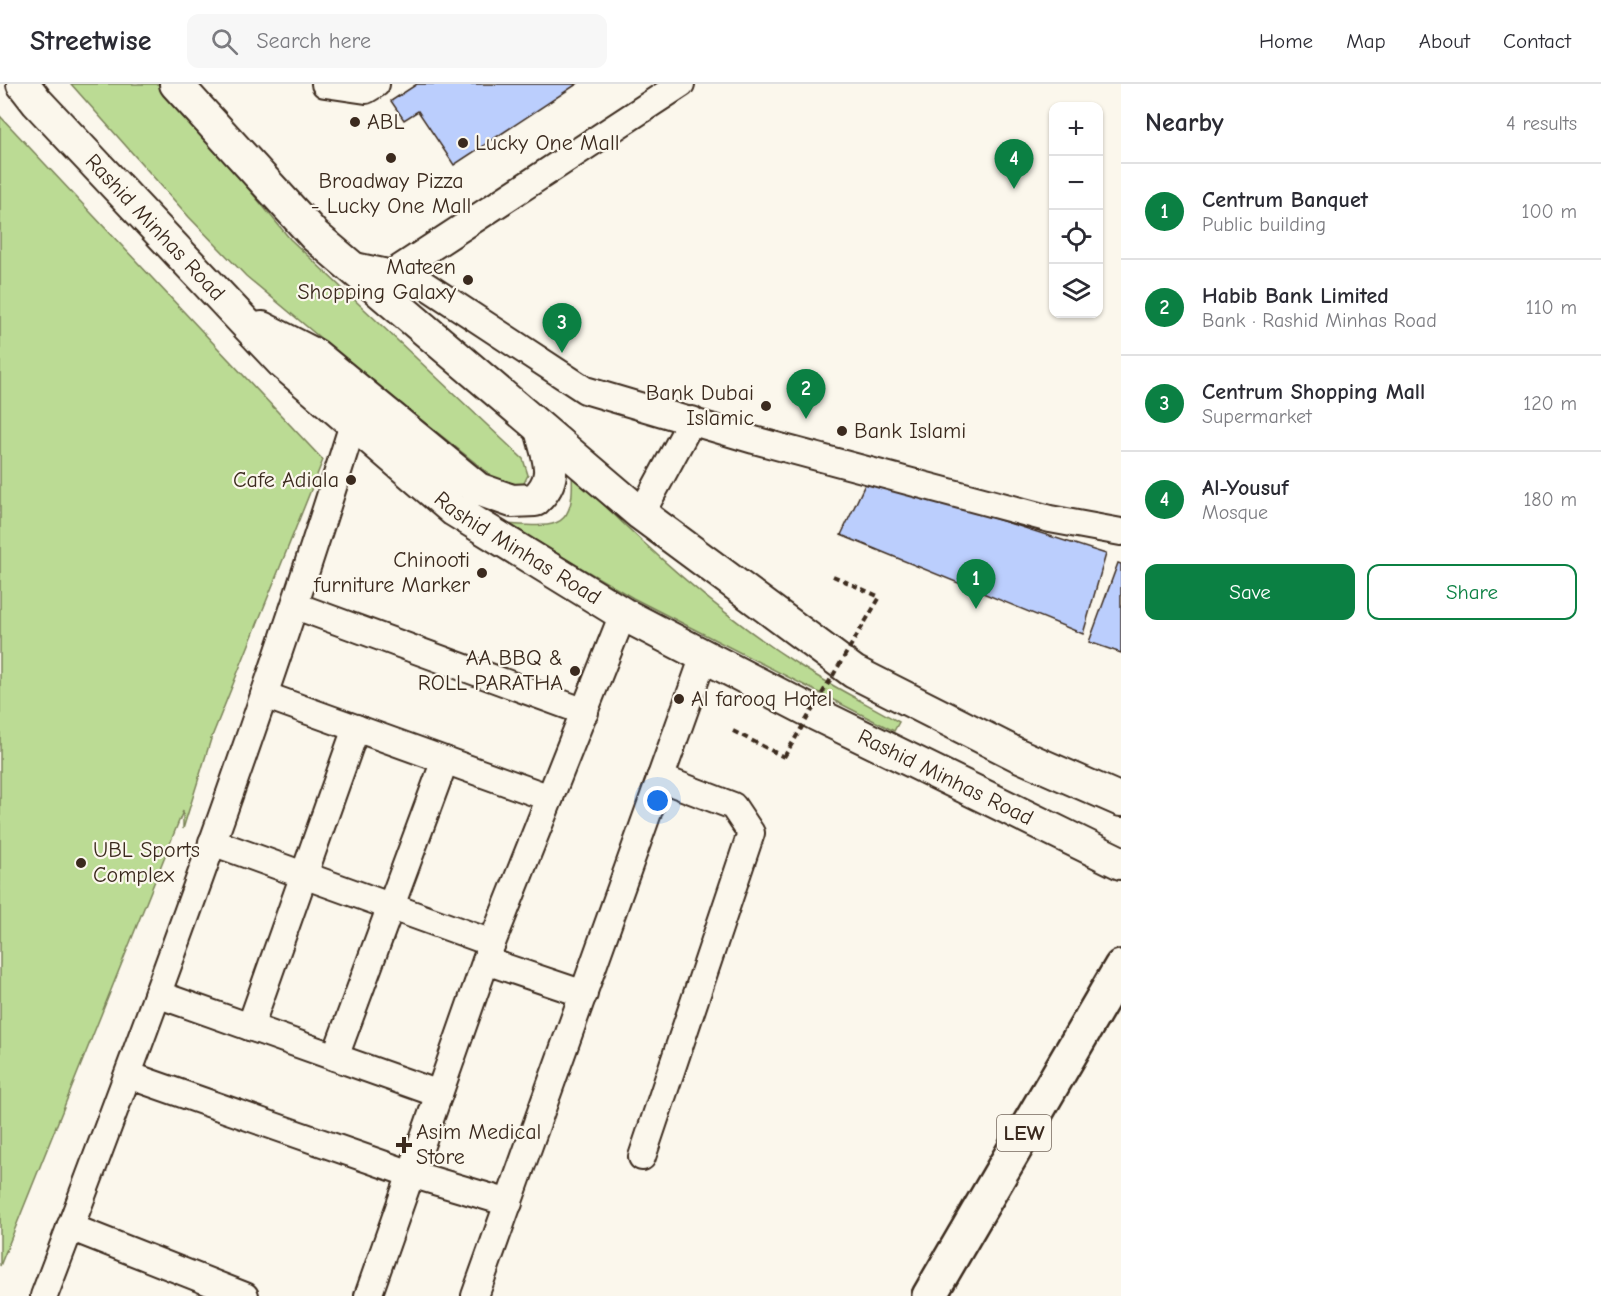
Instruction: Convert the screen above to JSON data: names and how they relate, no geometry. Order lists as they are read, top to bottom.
{
  "streets": {
    "highway": ["LEW"],
    "main road": ["Rashid Minhas Road"]
  },
  "places": {
    "other": [
      "ABL",
      "Lucky One Mall",
      "Broadway Pizza - Lucky One Mall",
      "Mateen Shopping Galaxy",
      "Bank Dubai Islamic",
      "Bank Islami",
      "Cafe Adiala",
      "Chinooti furniture Marker",
      "AA BBQ & ROLL PARATHA",
      "Al farooq Hotel",
      "UBL Sports Complex"
    ],
    "health": ["Asim Medical Store"]
  },
  "page": {
    "header": "Streetwise",
    "search": "Search here",
    "nav": [
      "Home",
      "Map",
      "About",
      "Contact"
    ],
    "heading": ["Nearby", "4 results"],
    "map_buttons": ["+", "−"],
    "pins": [
      "4",
      "3",
      "2",
      "1"
    ],
    "list": [
      {
        "mark": "1",
        "name": "Centrum Banquet",
        "note": "Public building",
        "value": "100 m"
      },
      {
        "mark": "2",
        "name": "Habib Bank Limited",
        "note": "Bank · Rashid Minhas Road",
        "value": "110 m"
      },
      {
        "mark": "3",
        "name": "Centrum Shopping Mall",
        "note": "Supermarket",
        "value": "120 m"
      },
      {
        "mark": "4",
        "name": "Al-Yousuf",
        "note": "Mosque",
        "value": "180 m"
      }
    ],
    "buttons": ["Save", "Share"]
  }
}
